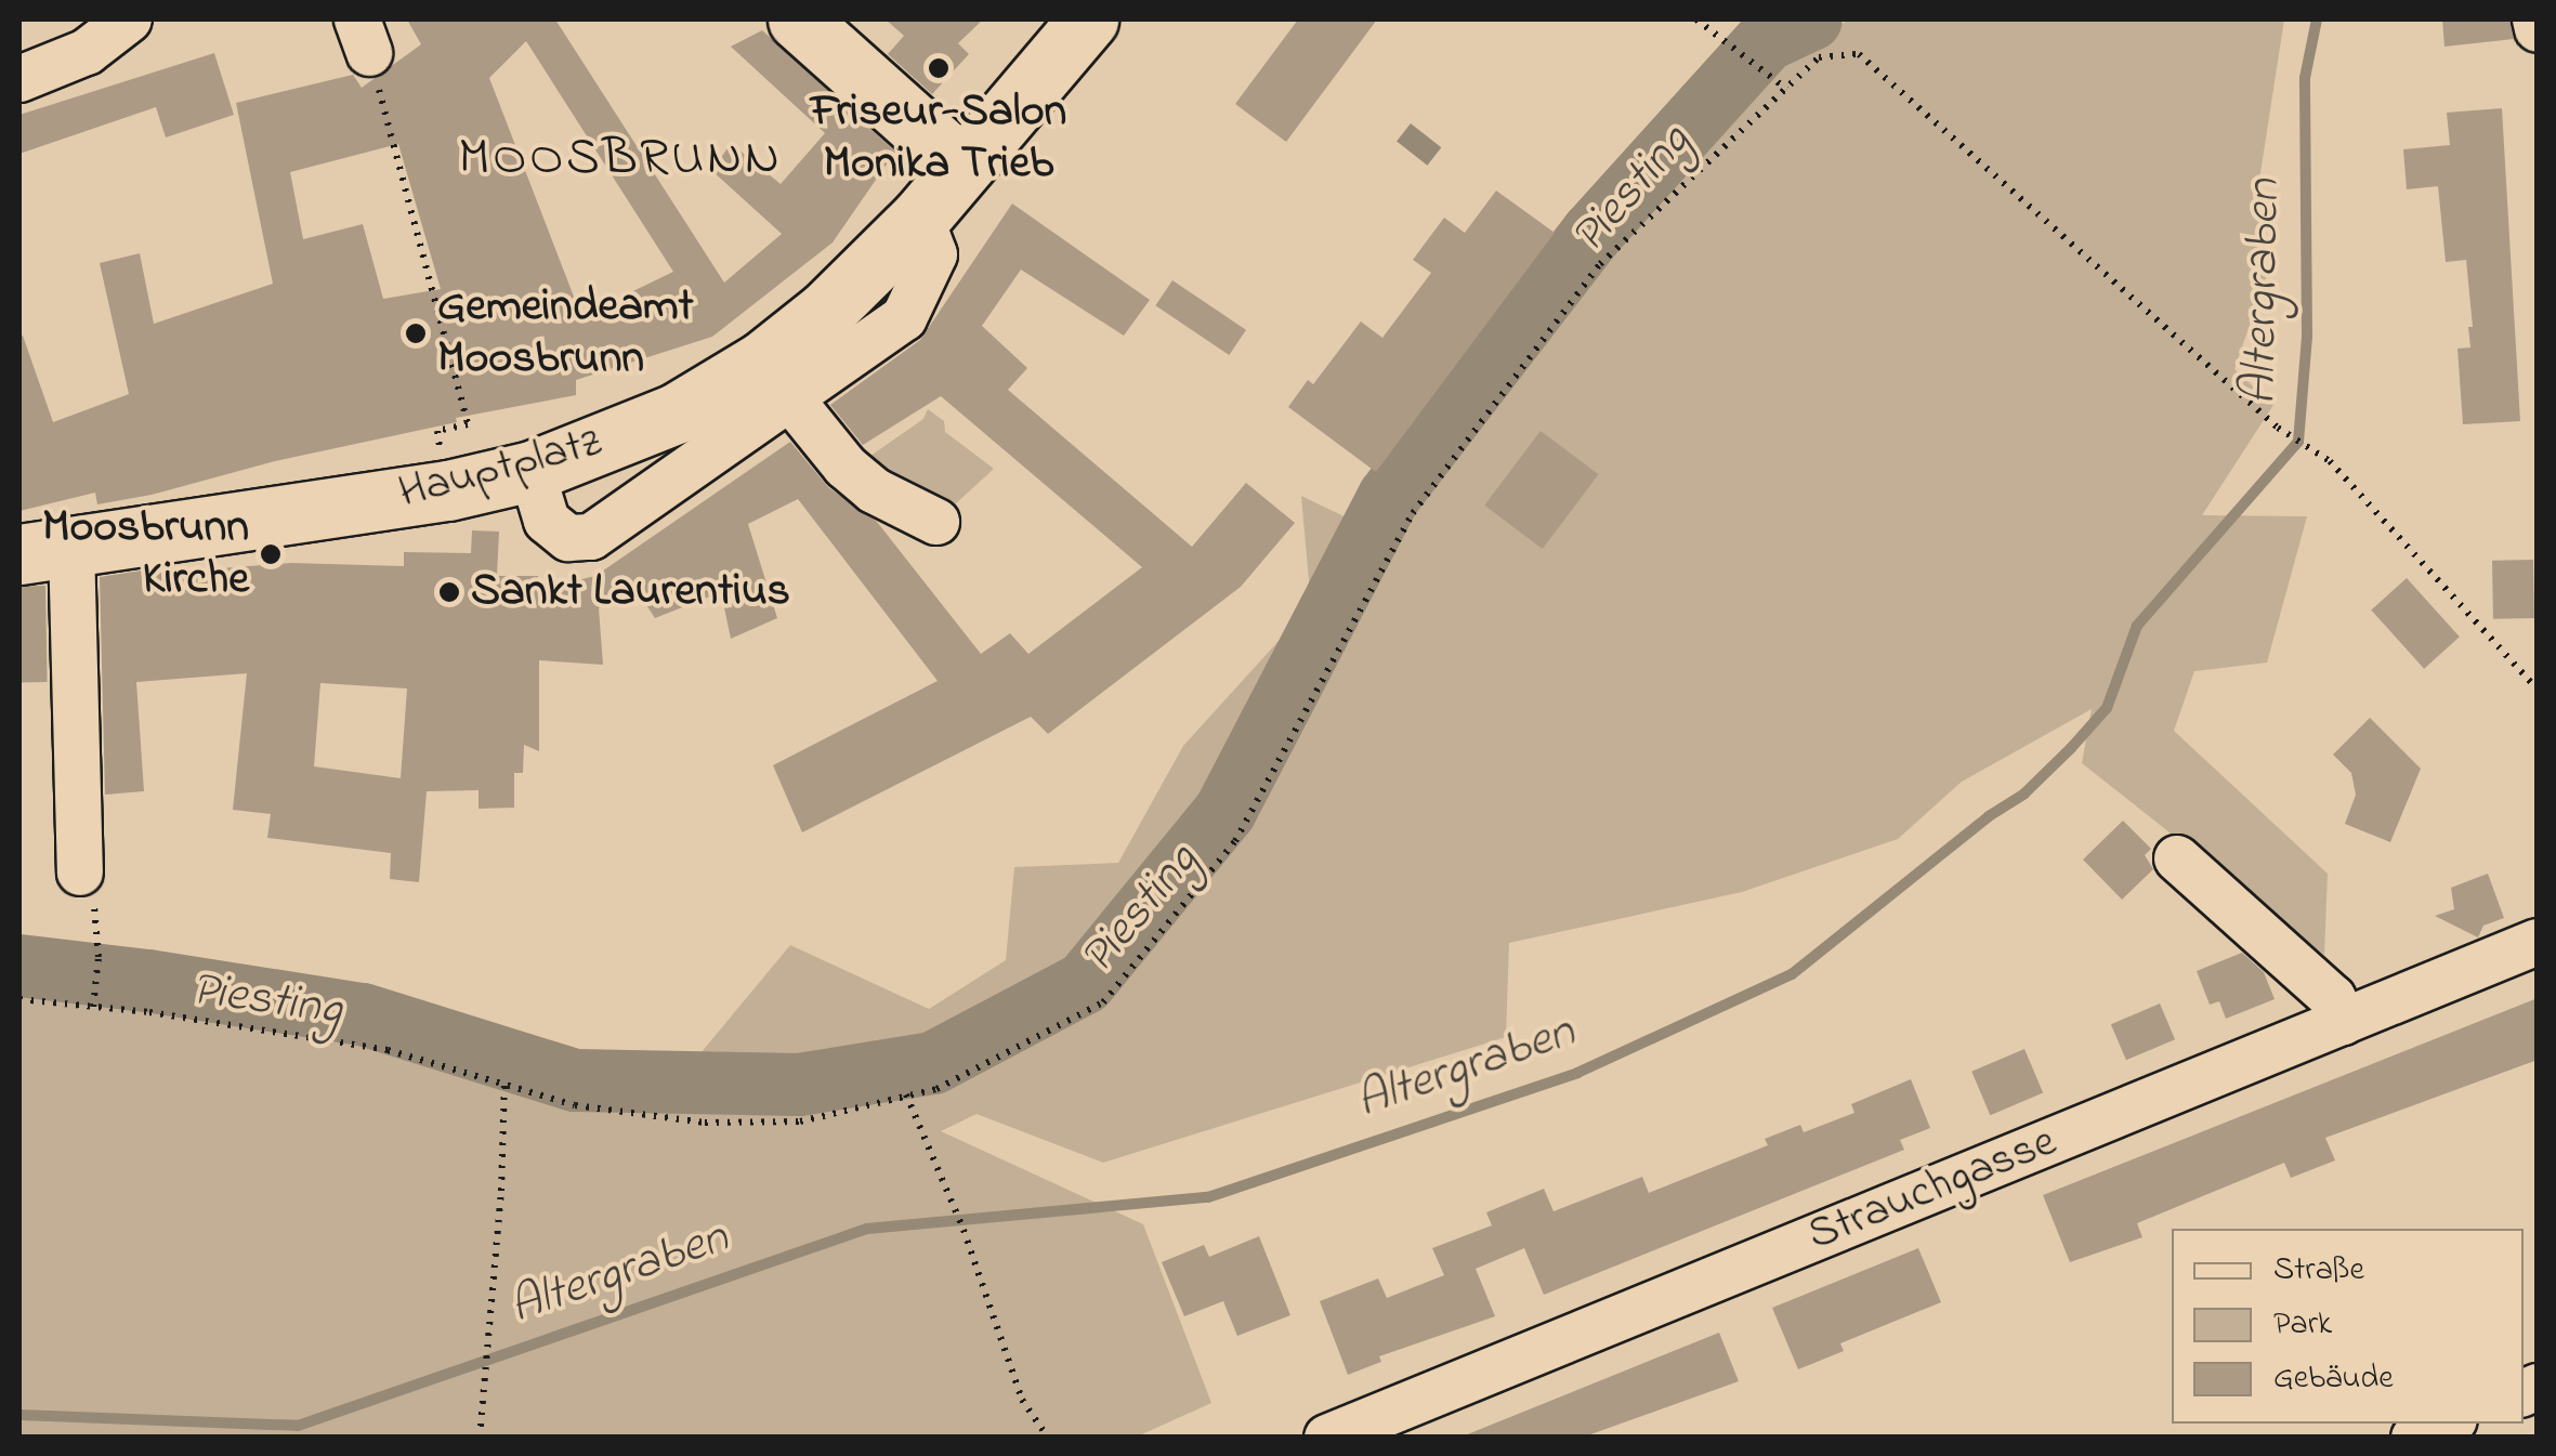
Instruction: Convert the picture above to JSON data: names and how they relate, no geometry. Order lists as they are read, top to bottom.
{
  "streets": {
    "main road": ["Hauptplatz"],
    "street": ["Strauchgasse"]
  },
  "districts": ["MOOSBRUNN"],
  "water": ["Piesting", "Altergraben"],
  "places": [
    "Friseur-Salon Monika Trieb",
    "Gemeindeamt Moosbrunn",
    "Moosbrunn Kirche",
    "Sankt Laurentius"
  ],
  "legend": ["Straße", "Park", "Gebäude"]
}
